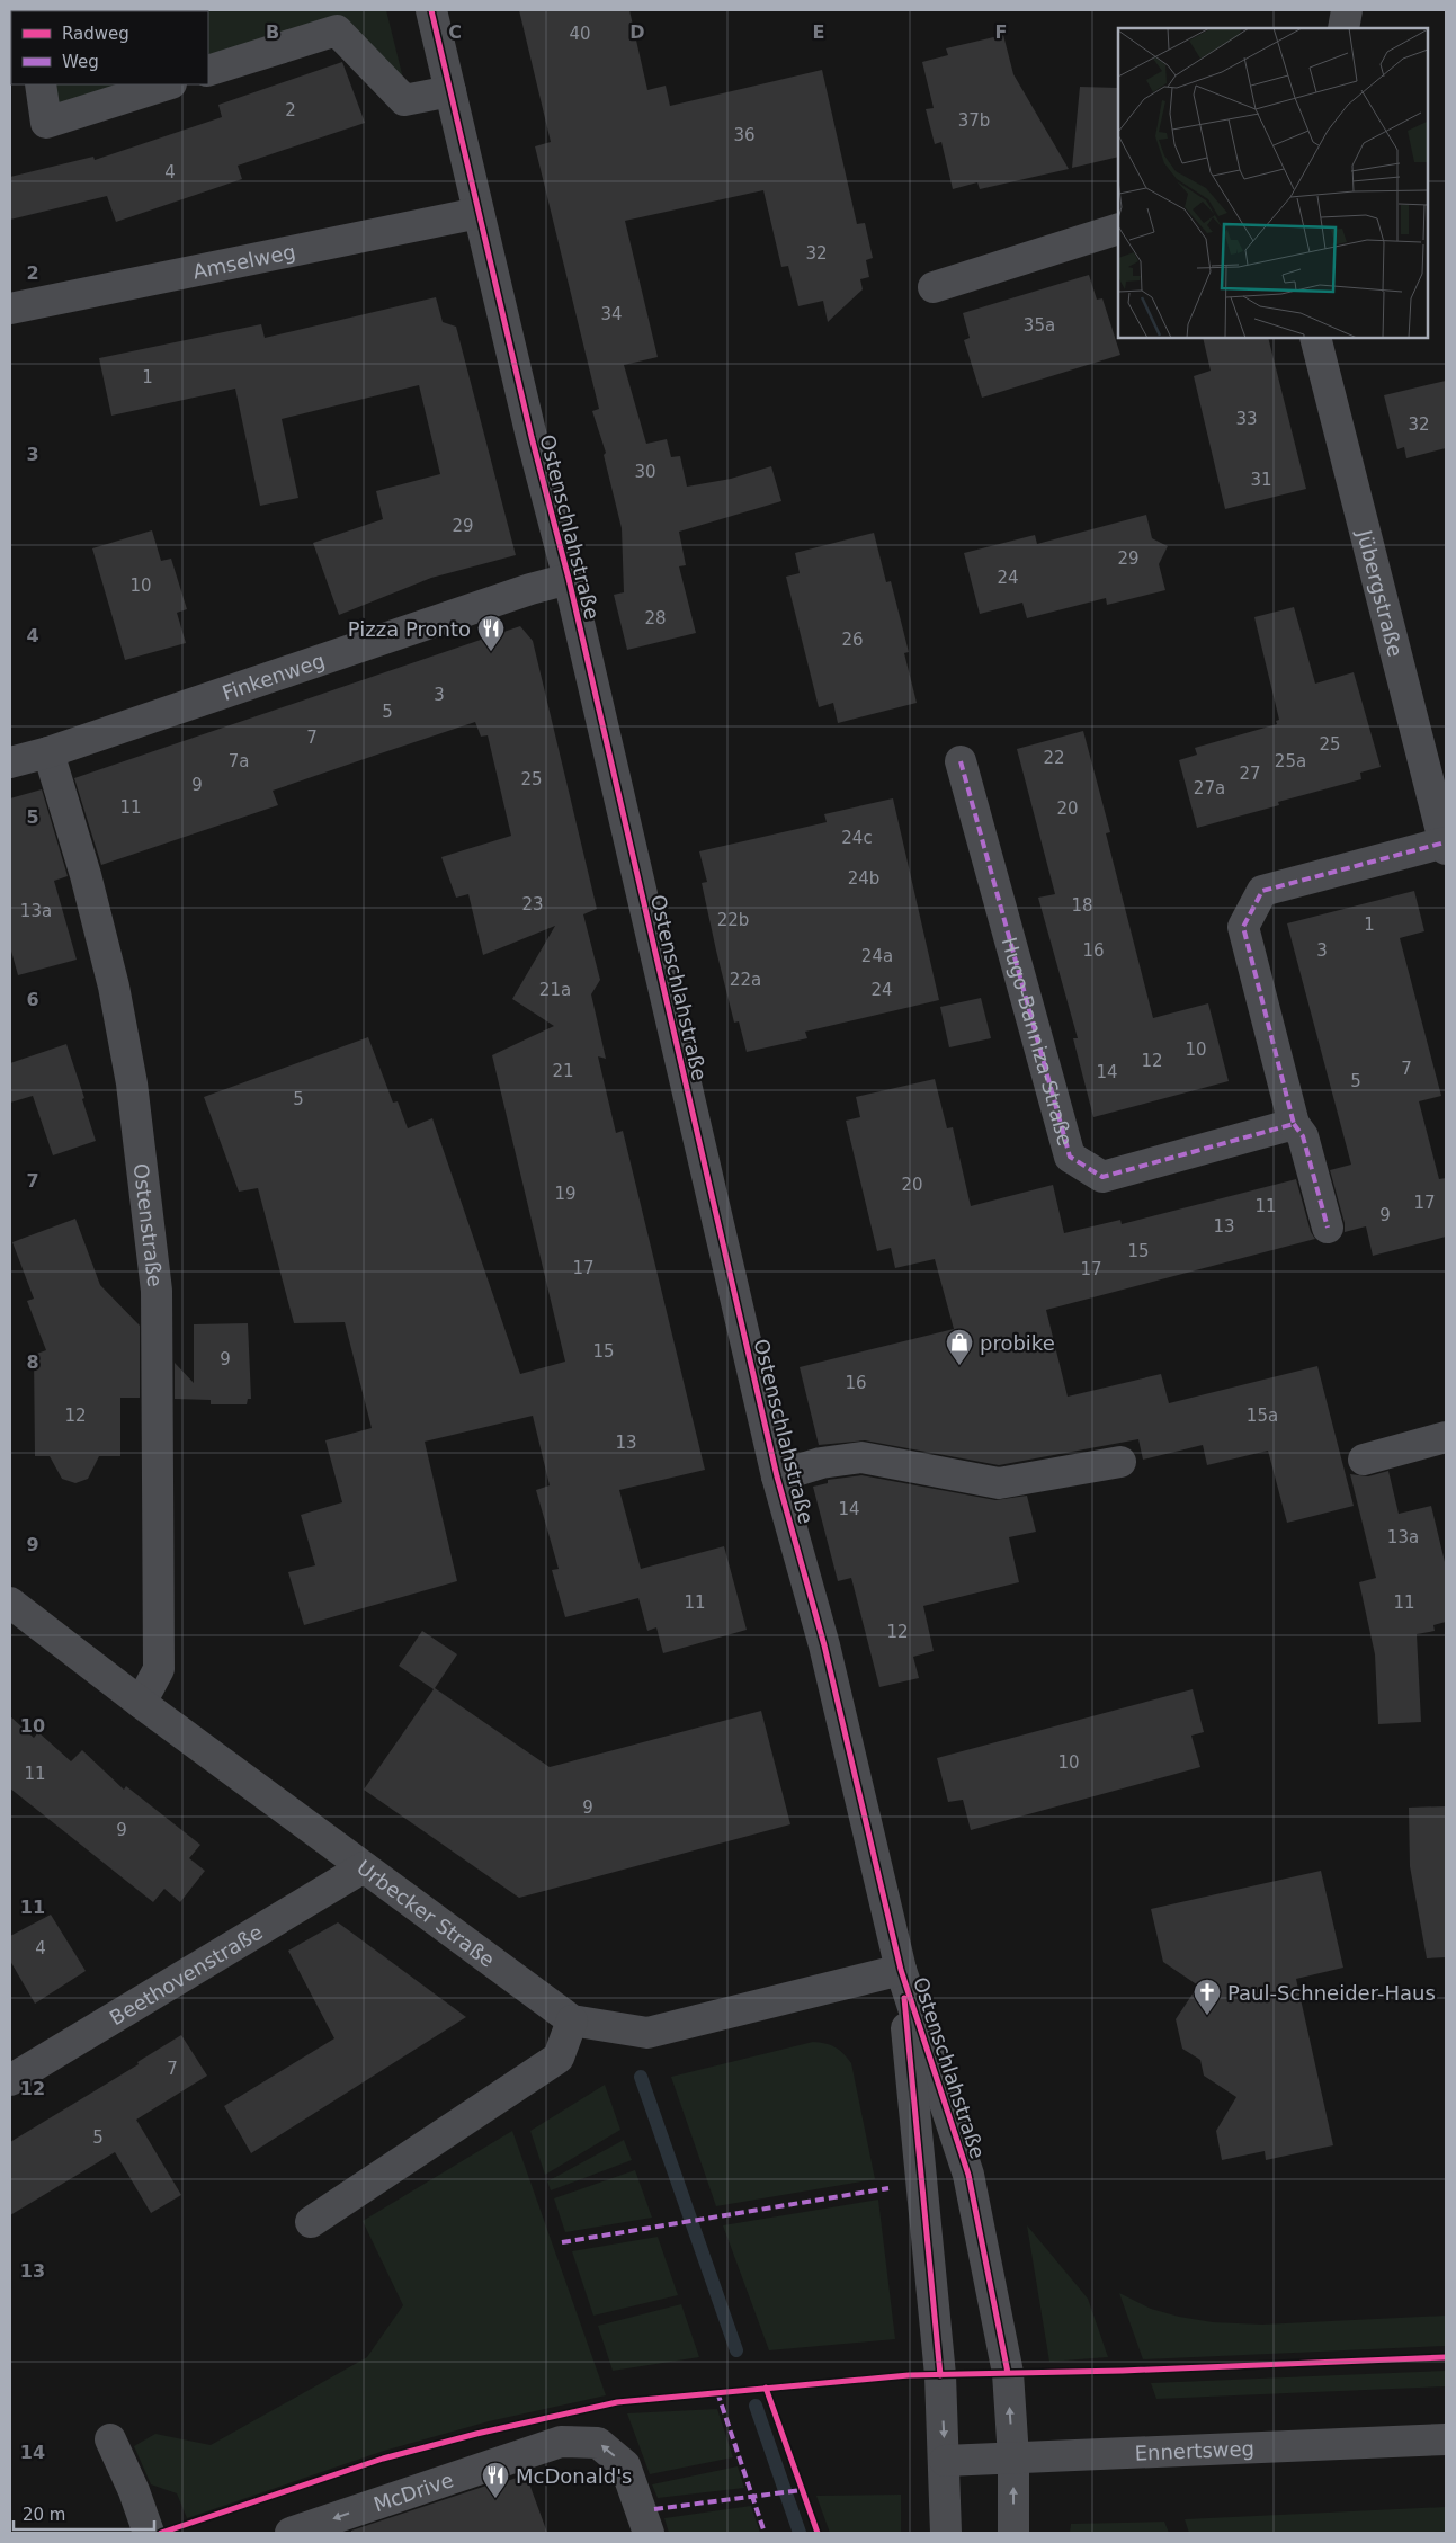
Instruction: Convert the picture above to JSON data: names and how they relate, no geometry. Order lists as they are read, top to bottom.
{
  "streets": {
    "street": [
      "Amselweg",
      "Ostenschlahstraße",
      "Jübergstraße",
      "Finkenweg",
      "Hugo-Banniza-Straße",
      "Ostenstraße",
      "Urbecker Straße",
      "Beethovenstraße",
      "Ennertsweg",
      "McDrive"
    ]
  },
  "crossings": [
    ["Amselweg", "Ostenschlahstraße"],
    ["Ostenschlahstraße", "Finkenweg"],
    ["Ostenschlahstraße", "Urbecker Straße"],
    ["Ostenschlahstraße", "Ennertsweg"],
    ["Finkenweg", "Ostenstraße"],
    ["Ostenstraße", "Urbecker Straße"],
    ["Urbecker Straße", "Beethovenstraße"]
  ],
  "one_way": ["McDrive"],
  "places": {
    "restaurant": ["Pizza Pronto", "McDonald's"],
    "shop": ["probike"],
    "church": ["Paul-Schneider-Haus"]
  },
  "house_numbers": [
    "40",
    "2",
    "37b",
    "36",
    "4",
    "32",
    "34",
    "35a",
    "1",
    "33",
    "32",
    "30",
    "31",
    "29",
    "29",
    "24",
    "10",
    "28",
    "26",
    "3",
    "5",
    "7",
    "25",
    "22",
    "7a",
    "25a",
    "27",
    "25",
    "9",
    "27a",
    "11",
    "20",
    "24c",
    "24b",
    "23",
    "18",
    "13a",
    "22b",
    "1",
    "16",
    "3",
    "24a",
    "22a",
    "21a",
    "24",
    "10",
    "12",
    "7",
    "21",
    "14",
    "5",
    "5",
    "20",
    "19",
    "17",
    "11",
    "9",
    "13",
    "15",
    "17",
    "17",
    "15",
    "9",
    "16",
    "12",
    "15a",
    "13",
    "14",
    "13a",
    "11",
    "11",
    "12",
    "10",
    "11",
    "9",
    "9",
    "4",
    "7",
    "5"
  ],
  "legend": ["Radweg", "Weg"],
  "scale_bar": "20 m",
  "grid": {
    "columns": [
      "B",
      "C",
      "D",
      "E",
      "F"
    ],
    "rows": [
      "2",
      "3",
      "4",
      "5",
      "6",
      "7",
      "8",
      "9",
      "10",
      "11",
      "12",
      "13",
      "14"
    ]
  }
}
